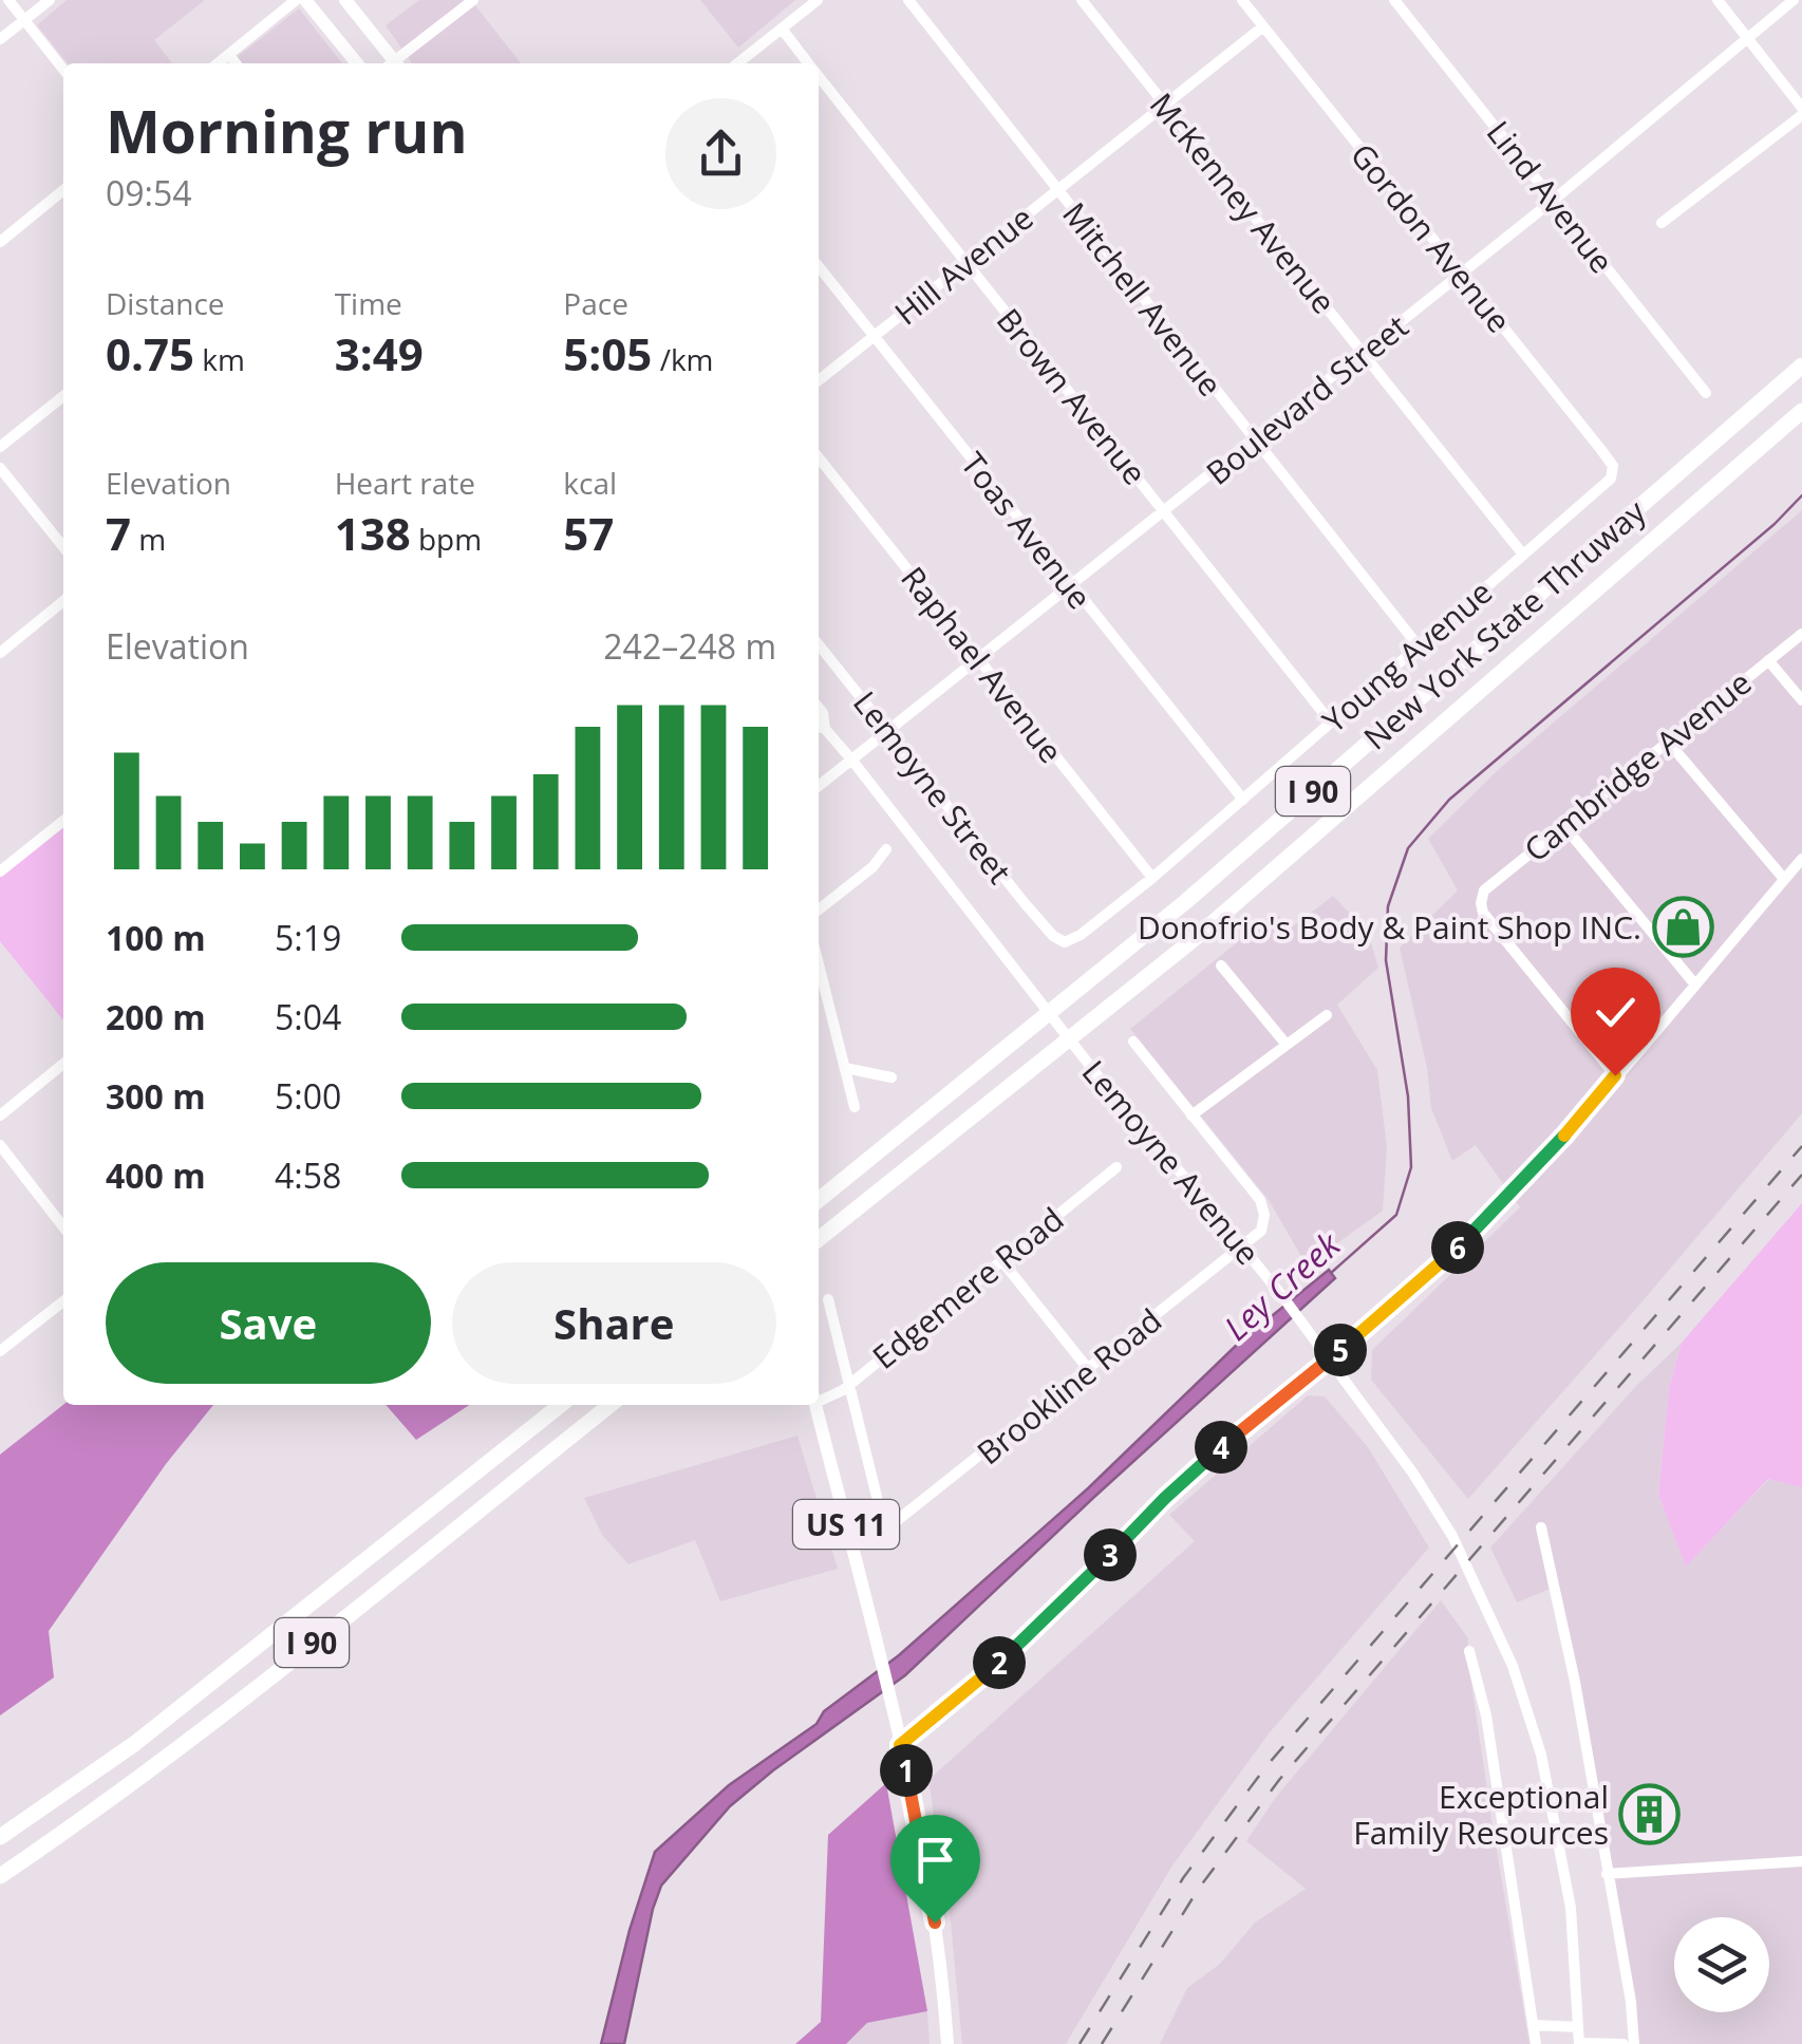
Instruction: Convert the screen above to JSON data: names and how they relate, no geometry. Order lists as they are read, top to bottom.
{
  "streets": {
    "highway": ["New York State Thruway", "I 90"],
    "main road": ["US 11"],
    "street": [
      "Lind Avenue",
      "McKenney Avenue",
      "Gordon Avenue",
      "Hill Avenue",
      "Mitchell Avenue",
      "Brown Avenue",
      "Boulevard Street",
      "Toas Avenue",
      "Young Avenue",
      "Raphael Avenue",
      "Cambridge Avenue",
      "Lemoyne Street",
      "Lemoyne Avenue",
      "Edgemere Road",
      "Brookline Road"
    ]
  },
  "crossings": [
    ["Lind Avenue", "Boulevard Street"],
    ["McKenney Avenue", "Hill Avenue"],
    ["McKenney Avenue", "Boulevard Street"],
    ["McKenney Avenue", "Young Avenue"],
    ["Gordon Avenue", "Hill Avenue"],
    ["Gordon Avenue", "Boulevard Street"],
    ["Gordon Avenue", "Young Avenue"],
    ["Hill Avenue", "Mitchell Avenue"],
    ["Hill Avenue", "Brown Avenue"],
    ["Hill Avenue", "Toas Avenue"],
    ["Mitchell Avenue", "Boulevard Street"],
    ["Mitchell Avenue", "Young Avenue"],
    ["Brown Avenue", "Boulevard Street"],
    ["Brown Avenue", "Young Avenue"],
    ["Boulevard Street", "Toas Avenue"],
    ["Boulevard Street", "Raphael Avenue"],
    ["Boulevard Street", "Lemoyne Street"],
    ["Boulevard Street", "Lemoyne Avenue"],
    ["Toas Avenue", "Young Avenue"],
    ["Young Avenue", "Raphael Avenue"],
    ["Young Avenue", "Lemoyne Street"],
    ["Lemoyne Avenue", "Brookline Road"],
    ["Edgemere Road", "Brookline Road"]
  ],
  "water": ["Ley Creek"],
  "places": {
    "shop": ["Donofrio's Body & Paint Shop INC."],
    "building": ["Exceptional Family Resources"]
  },
  "page": {
    "heading": ["Morning run", "09:54"],
    "stats": [
      ["Distance", "0.75 km"],
      ["Time", "3:49"],
      ["Pace", "5:05 /km"],
      ["Elevation", "7 m"],
      ["Heart rate", "138 bpm"],
      ["kcal", "57"]
    ],
    "chart": ["Elevation", "242–248 m"],
    "list": [
      {
        "name": "100 m",
        "note": "5:19"
      },
      {
        "name": "200 m",
        "note": "5:04"
      },
      {
        "name": "300 m",
        "note": "5:00"
      },
      {
        "name": "400 m",
        "note": "4:58"
      }
    ],
    "pins": [
      "6",
      "5",
      "4",
      "3",
      "2",
      "1"
    ],
    "buttons": ["Save", "Share"]
  }
}
